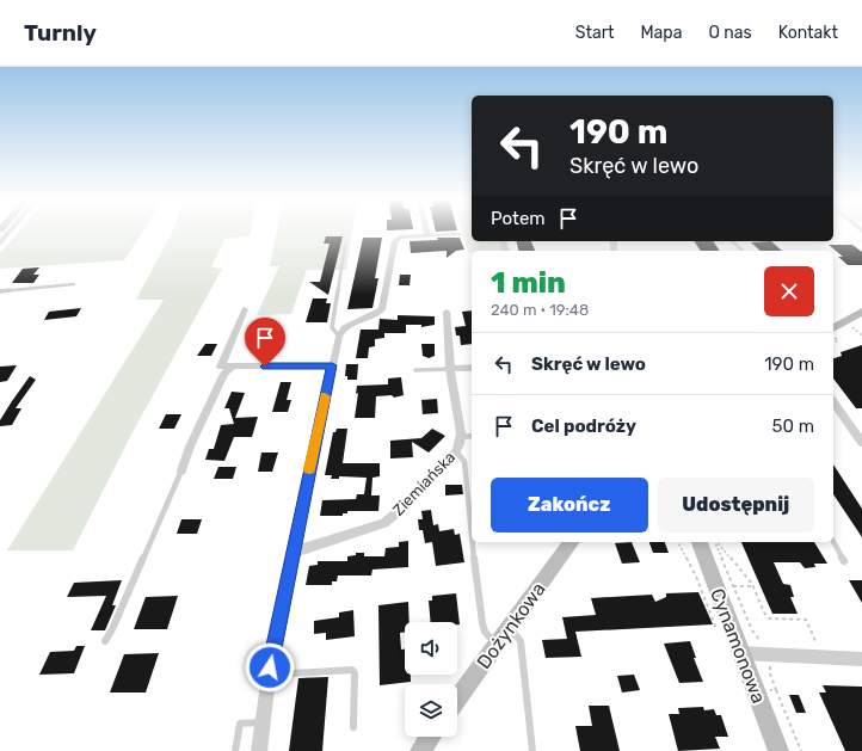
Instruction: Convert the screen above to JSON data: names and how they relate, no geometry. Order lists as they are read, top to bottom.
{
  "streets": {
    "street": ["Ziemiańska", "Dożynkowa", "Cynamonowa"]
  },
  "page": {
    "header": "Turnly",
    "nav": [
      "Start",
      "Mapa",
      "O nas",
      "Kontakt"
    ],
    "turn": ["190 m", "Skręć w lewo"],
    "then": "Potem",
    "heading": ["1 min", "240 m · 19:48"],
    "list": [
      {
        "name": "Skręć w lewo",
        "value": "190 m"
      },
      {
        "name": "Cel podróży",
        "value": "50 m"
      }
    ],
    "buttons": ["Zakończ", "Udostępnij"]
  }
}
